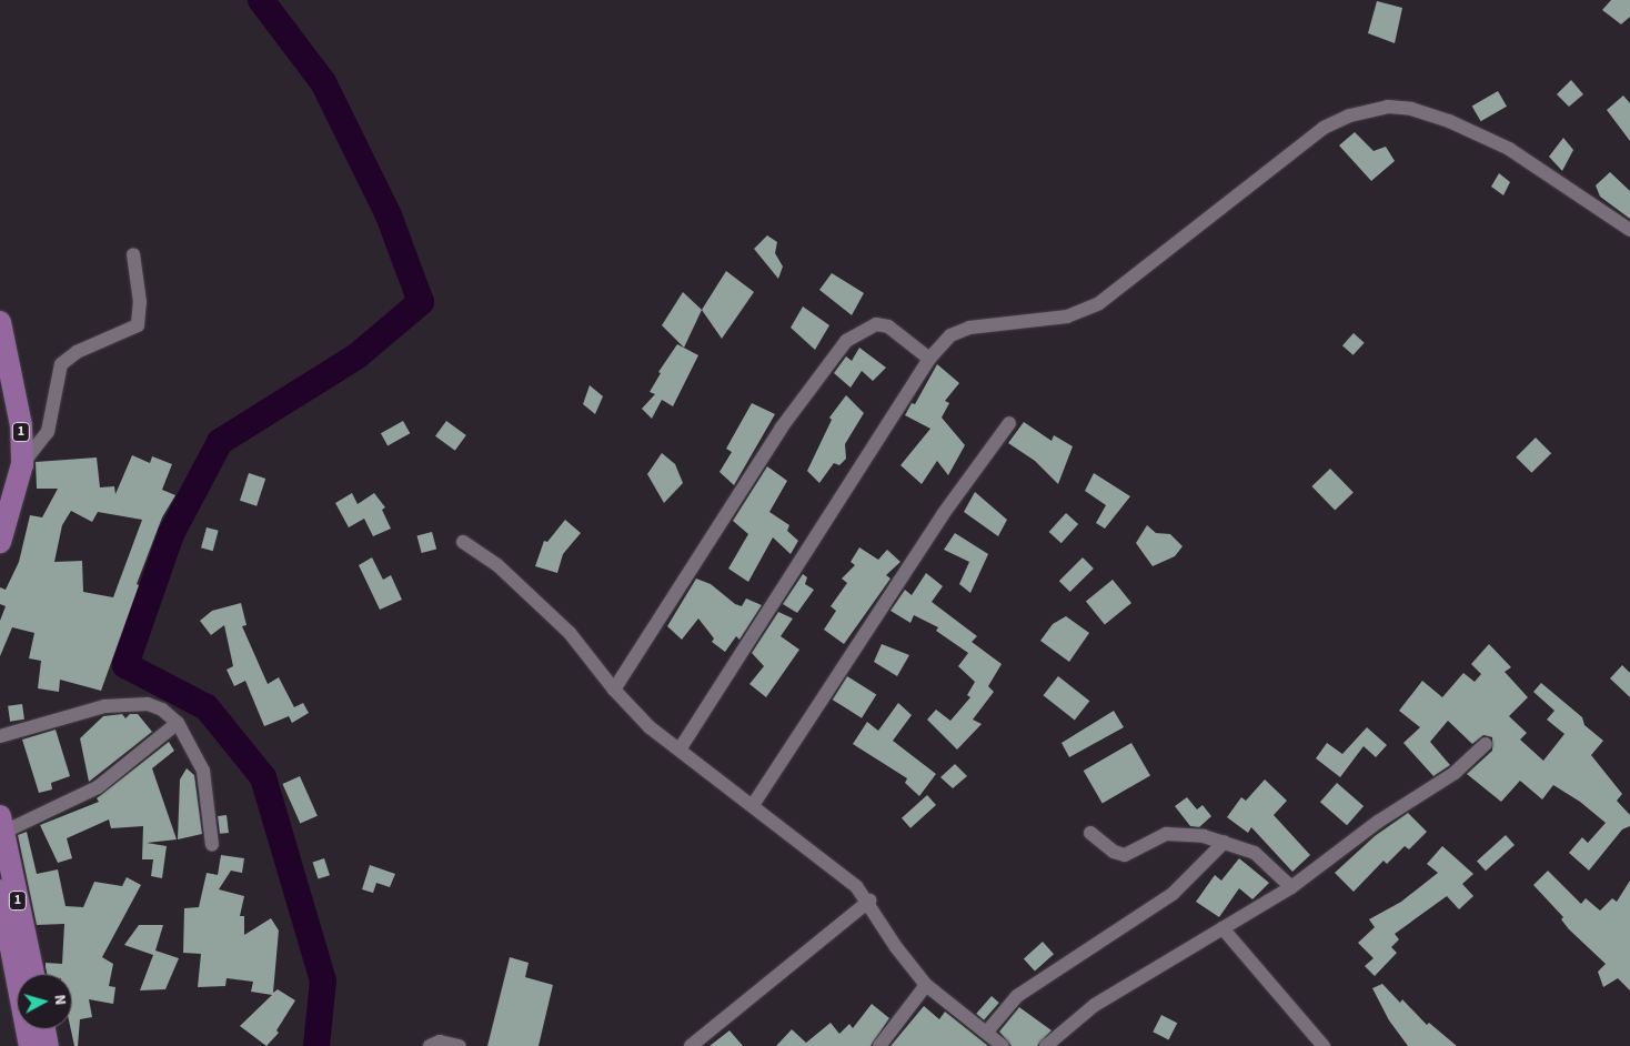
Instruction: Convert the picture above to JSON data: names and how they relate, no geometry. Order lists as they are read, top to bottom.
{
  "streets": {
    "main road": ["1"]
  },
  "north": "right"
}
